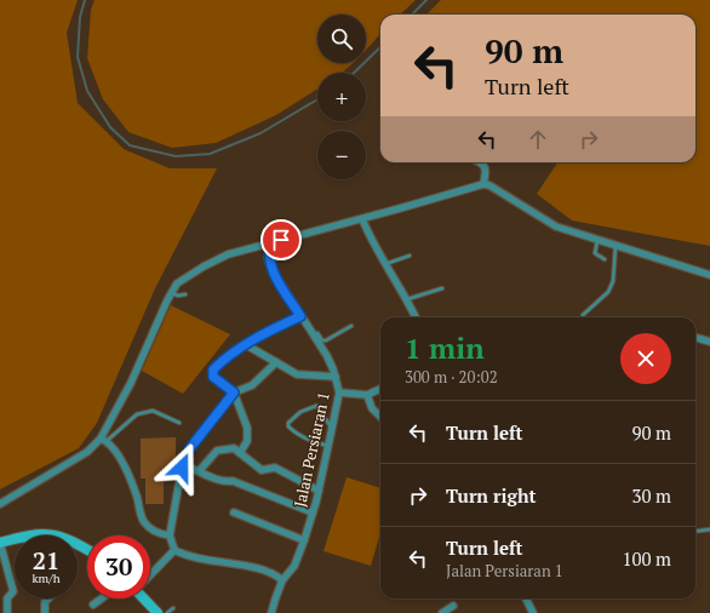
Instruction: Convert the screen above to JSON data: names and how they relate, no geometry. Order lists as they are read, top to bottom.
{
  "streets": {
    "street": ["Jalan Persiaran 1"]
  },
  "page": {
    "map_buttons": ["+", "−"],
    "turn": ["90 m", "Turn left"],
    "heading": ["1 min", "300 m · 20:02"],
    "list": [
      {
        "name": "Turn left",
        "value": "90 m"
      },
      {
        "name": "Turn right",
        "value": "30 m"
      },
      {
        "name": "Turn left",
        "note": "Jalan Persiaran 1",
        "value": "100 m"
      }
    ],
    "speed": "21 km/h",
    "limit": "30"
  }
}
